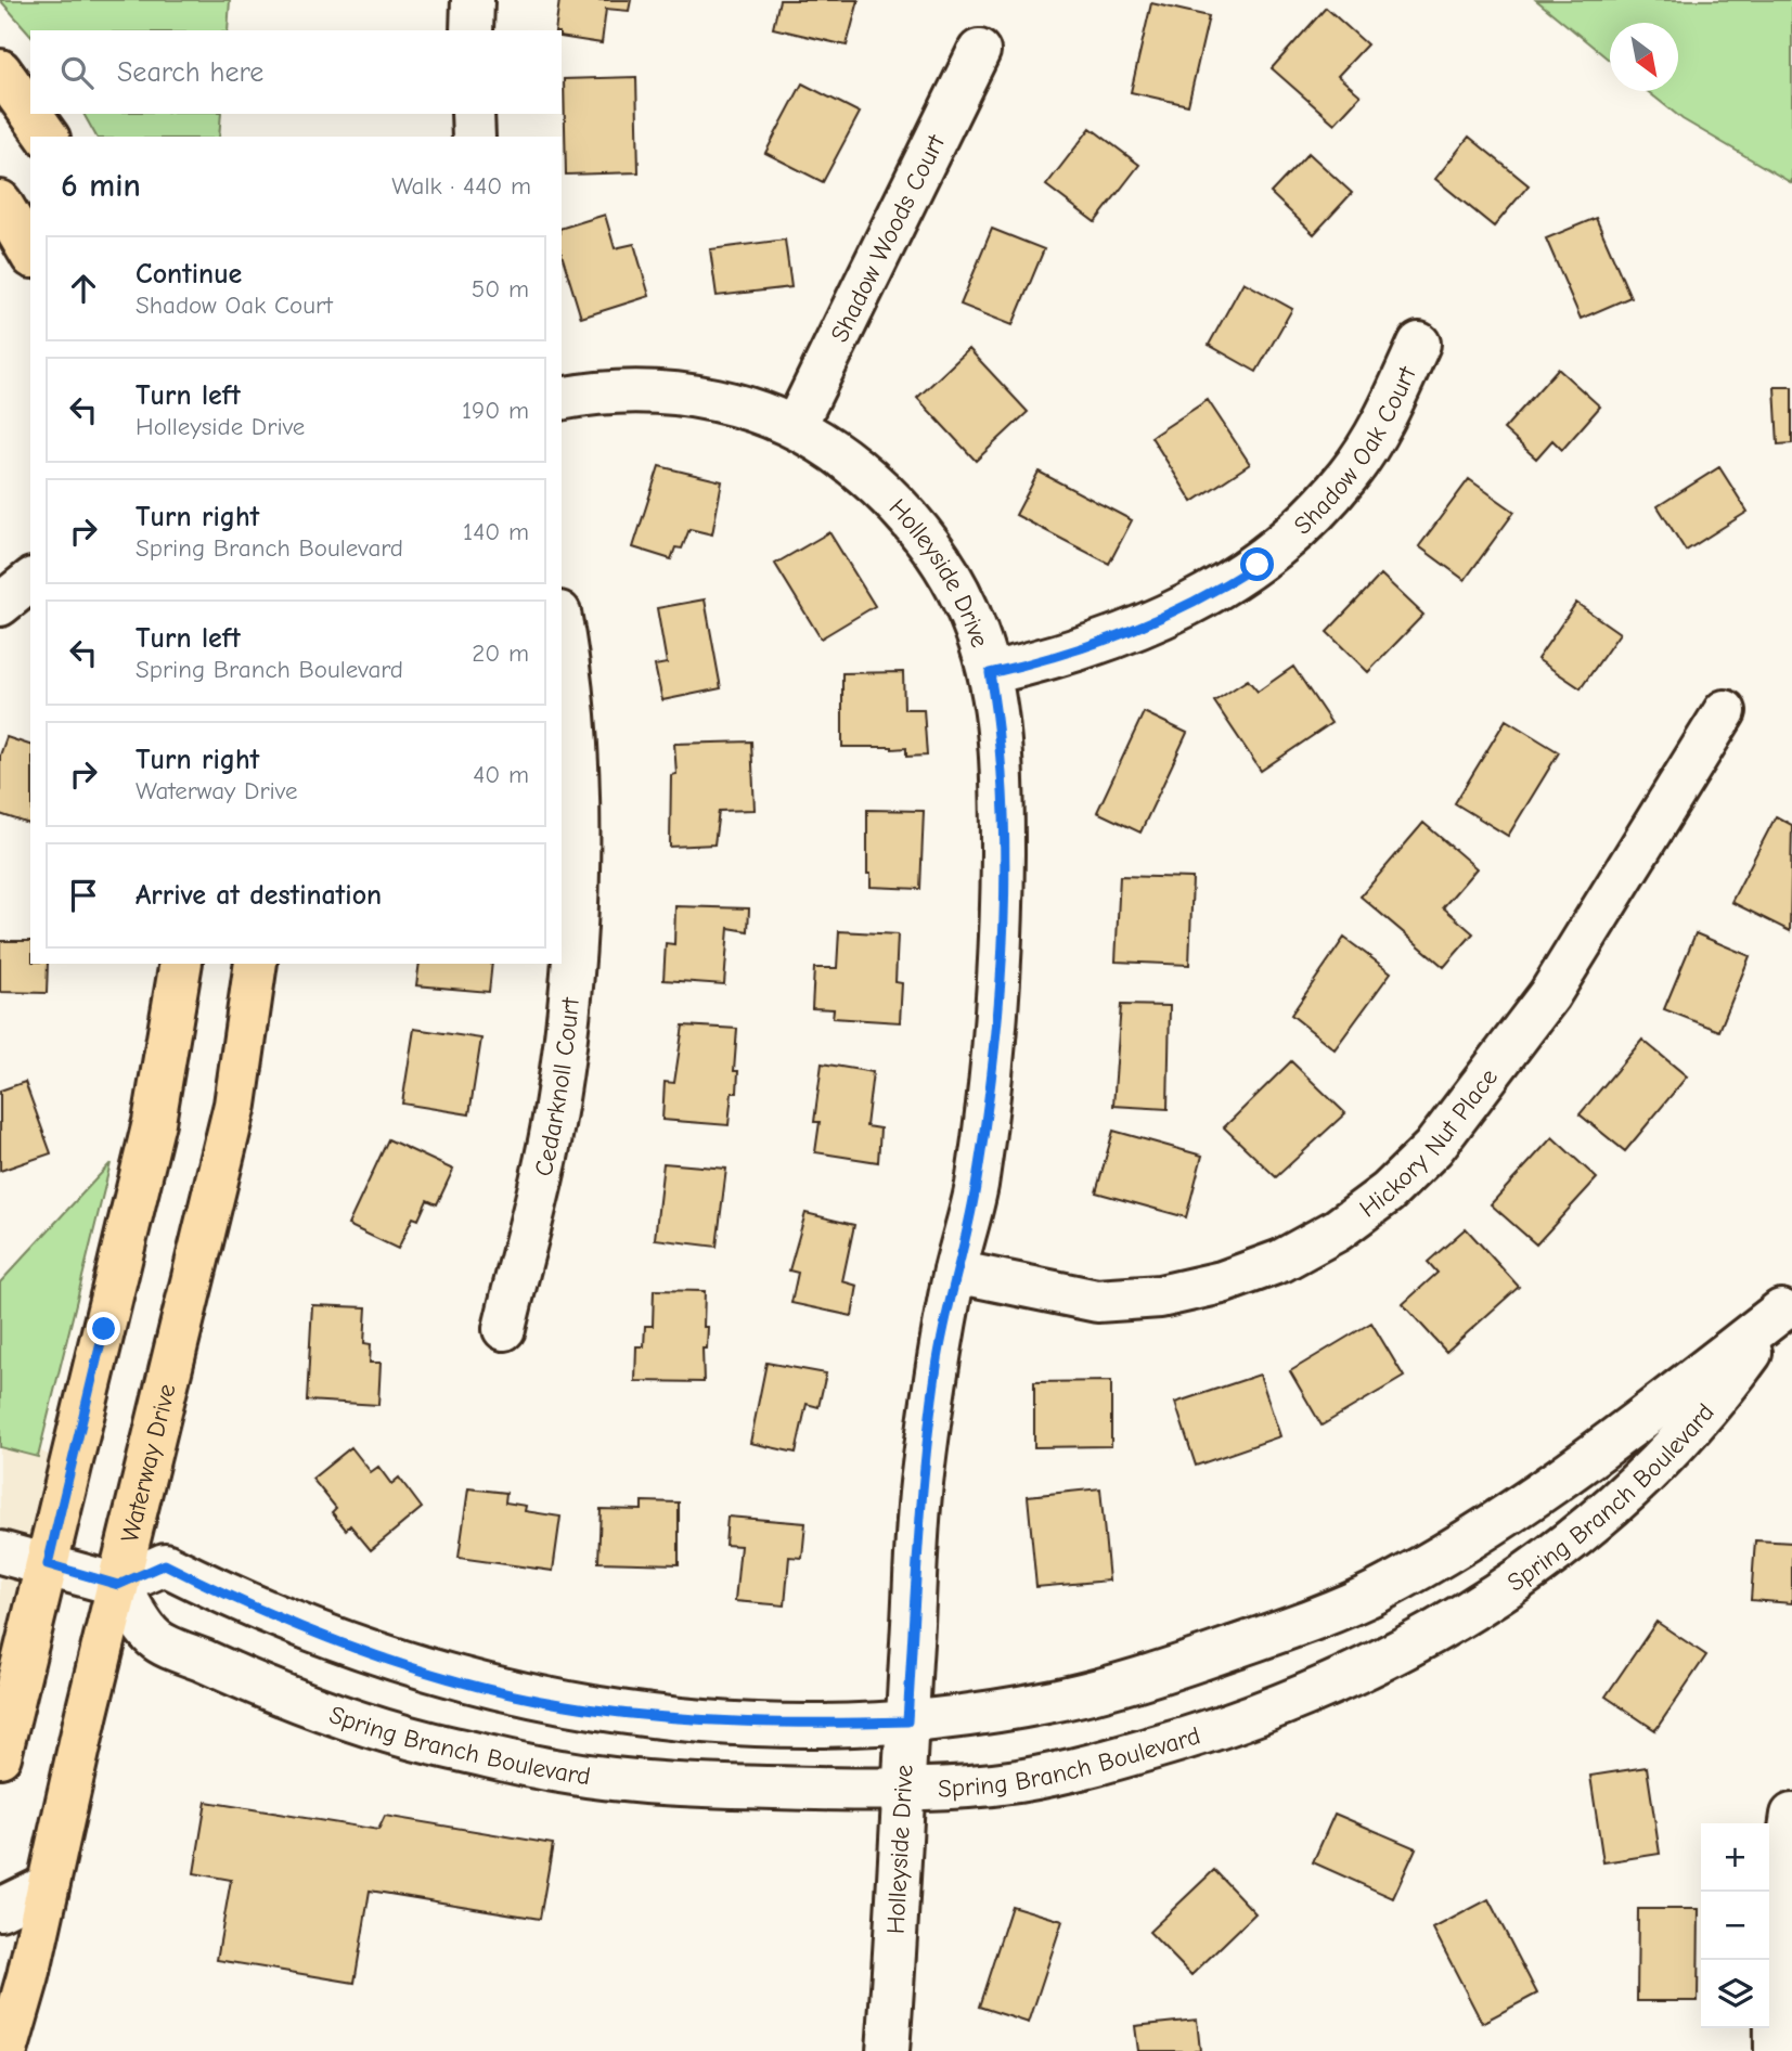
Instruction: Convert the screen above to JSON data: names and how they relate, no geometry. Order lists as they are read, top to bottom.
{
  "streets": {
    "main road": ["Waterway Drive"],
    "street": [
      "Shadow Woods Court",
      "Shadow Oak Court",
      "Holleyside Drive",
      "Cedarknoll Court",
      "Hickory Nut Place",
      "Spring Branch Boulevard"
    ]
  },
  "crossings": [
    ["Shadow Woods Court", "Holleyside Drive"],
    ["Shadow Oak Court", "Holleyside Drive"],
    ["Holleyside Drive", "Hickory Nut Place"],
    ["Holleyside Drive", "Spring Branch Boulevard"],
    ["Waterway Drive", "Spring Branch Boulevard"]
  ],
  "north": "bottom right",
  "page": {
    "search": "Search here",
    "heading": ["6 min", "Walk · 440 m"],
    "list": [
      ["Continue", "Shadow Oak Court", "50 m"],
      ["Turn left", "Holleyside Drive", "190 m"],
      ["Turn right", "Spring Branch Boulevard", "140 m"],
      ["Turn left", "Spring Branch Boulevard", "20 m"],
      ["Turn right", "Waterway Drive", "40 m"],
      "Arrive at destination"
    ],
    "map_buttons": ["+", "−"]
  }
}
